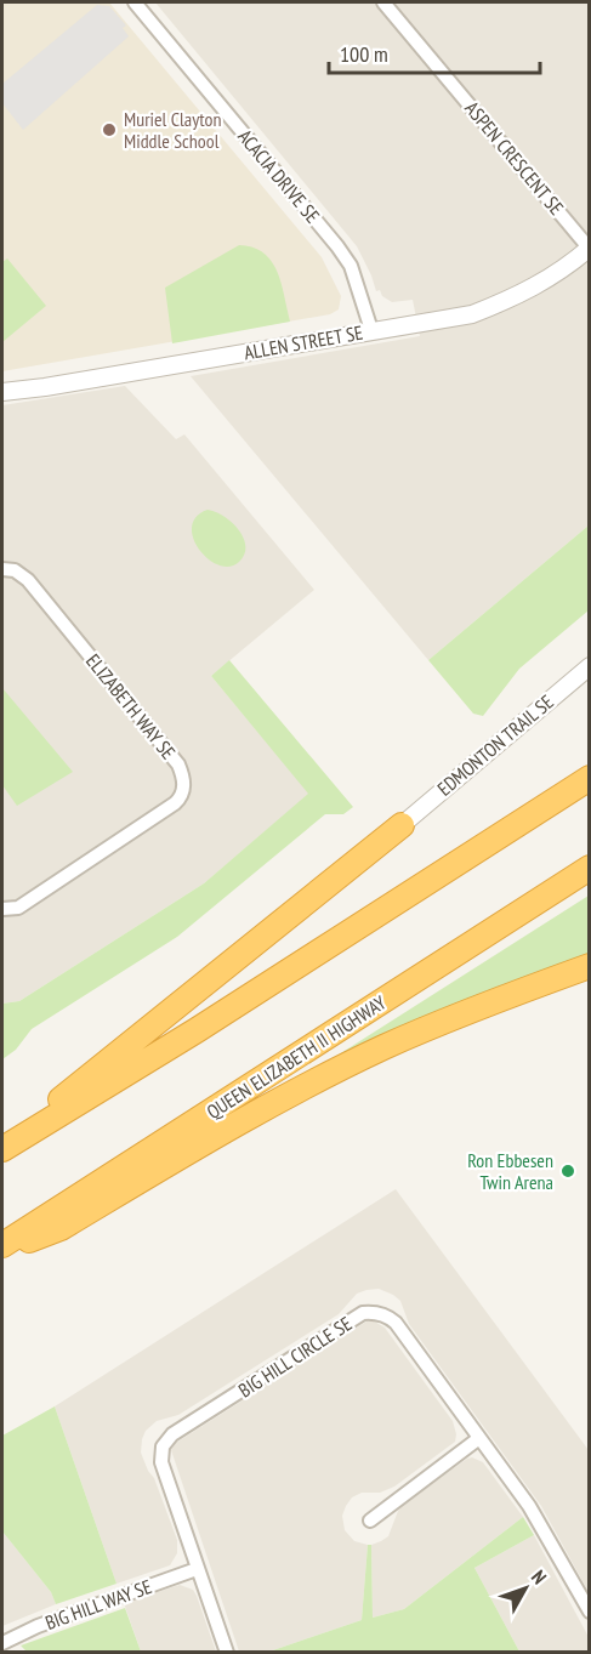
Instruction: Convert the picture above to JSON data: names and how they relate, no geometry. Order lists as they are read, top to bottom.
{
  "streets": {
    "highway": ["QUEEN ELIZABETH II HIGHWAY"],
    "street": [
      "ASPEN CRESCENT SE",
      "ACACIA DRIVE SE",
      "ALLEN STREET SE",
      "ELIZABETH WAY SE",
      "EDMONTON TRAIL SE",
      "BIG HILL CIRCLE SE",
      "BIG HILL WAY SE"
    ]
  },
  "crossings": [
    ["ASPEN CRESCENT SE", "ALLEN STREET SE"],
    ["ACACIA DRIVE SE", "ALLEN STREET SE"],
    ["BIG HILL CIRCLE SE", "BIG HILL WAY SE"]
  ],
  "places": ["Muriel Clayton Middle School", "Ron Ebbesen Twin Arena"],
  "scale_bar": "100 m",
  "north": "top right"
}
